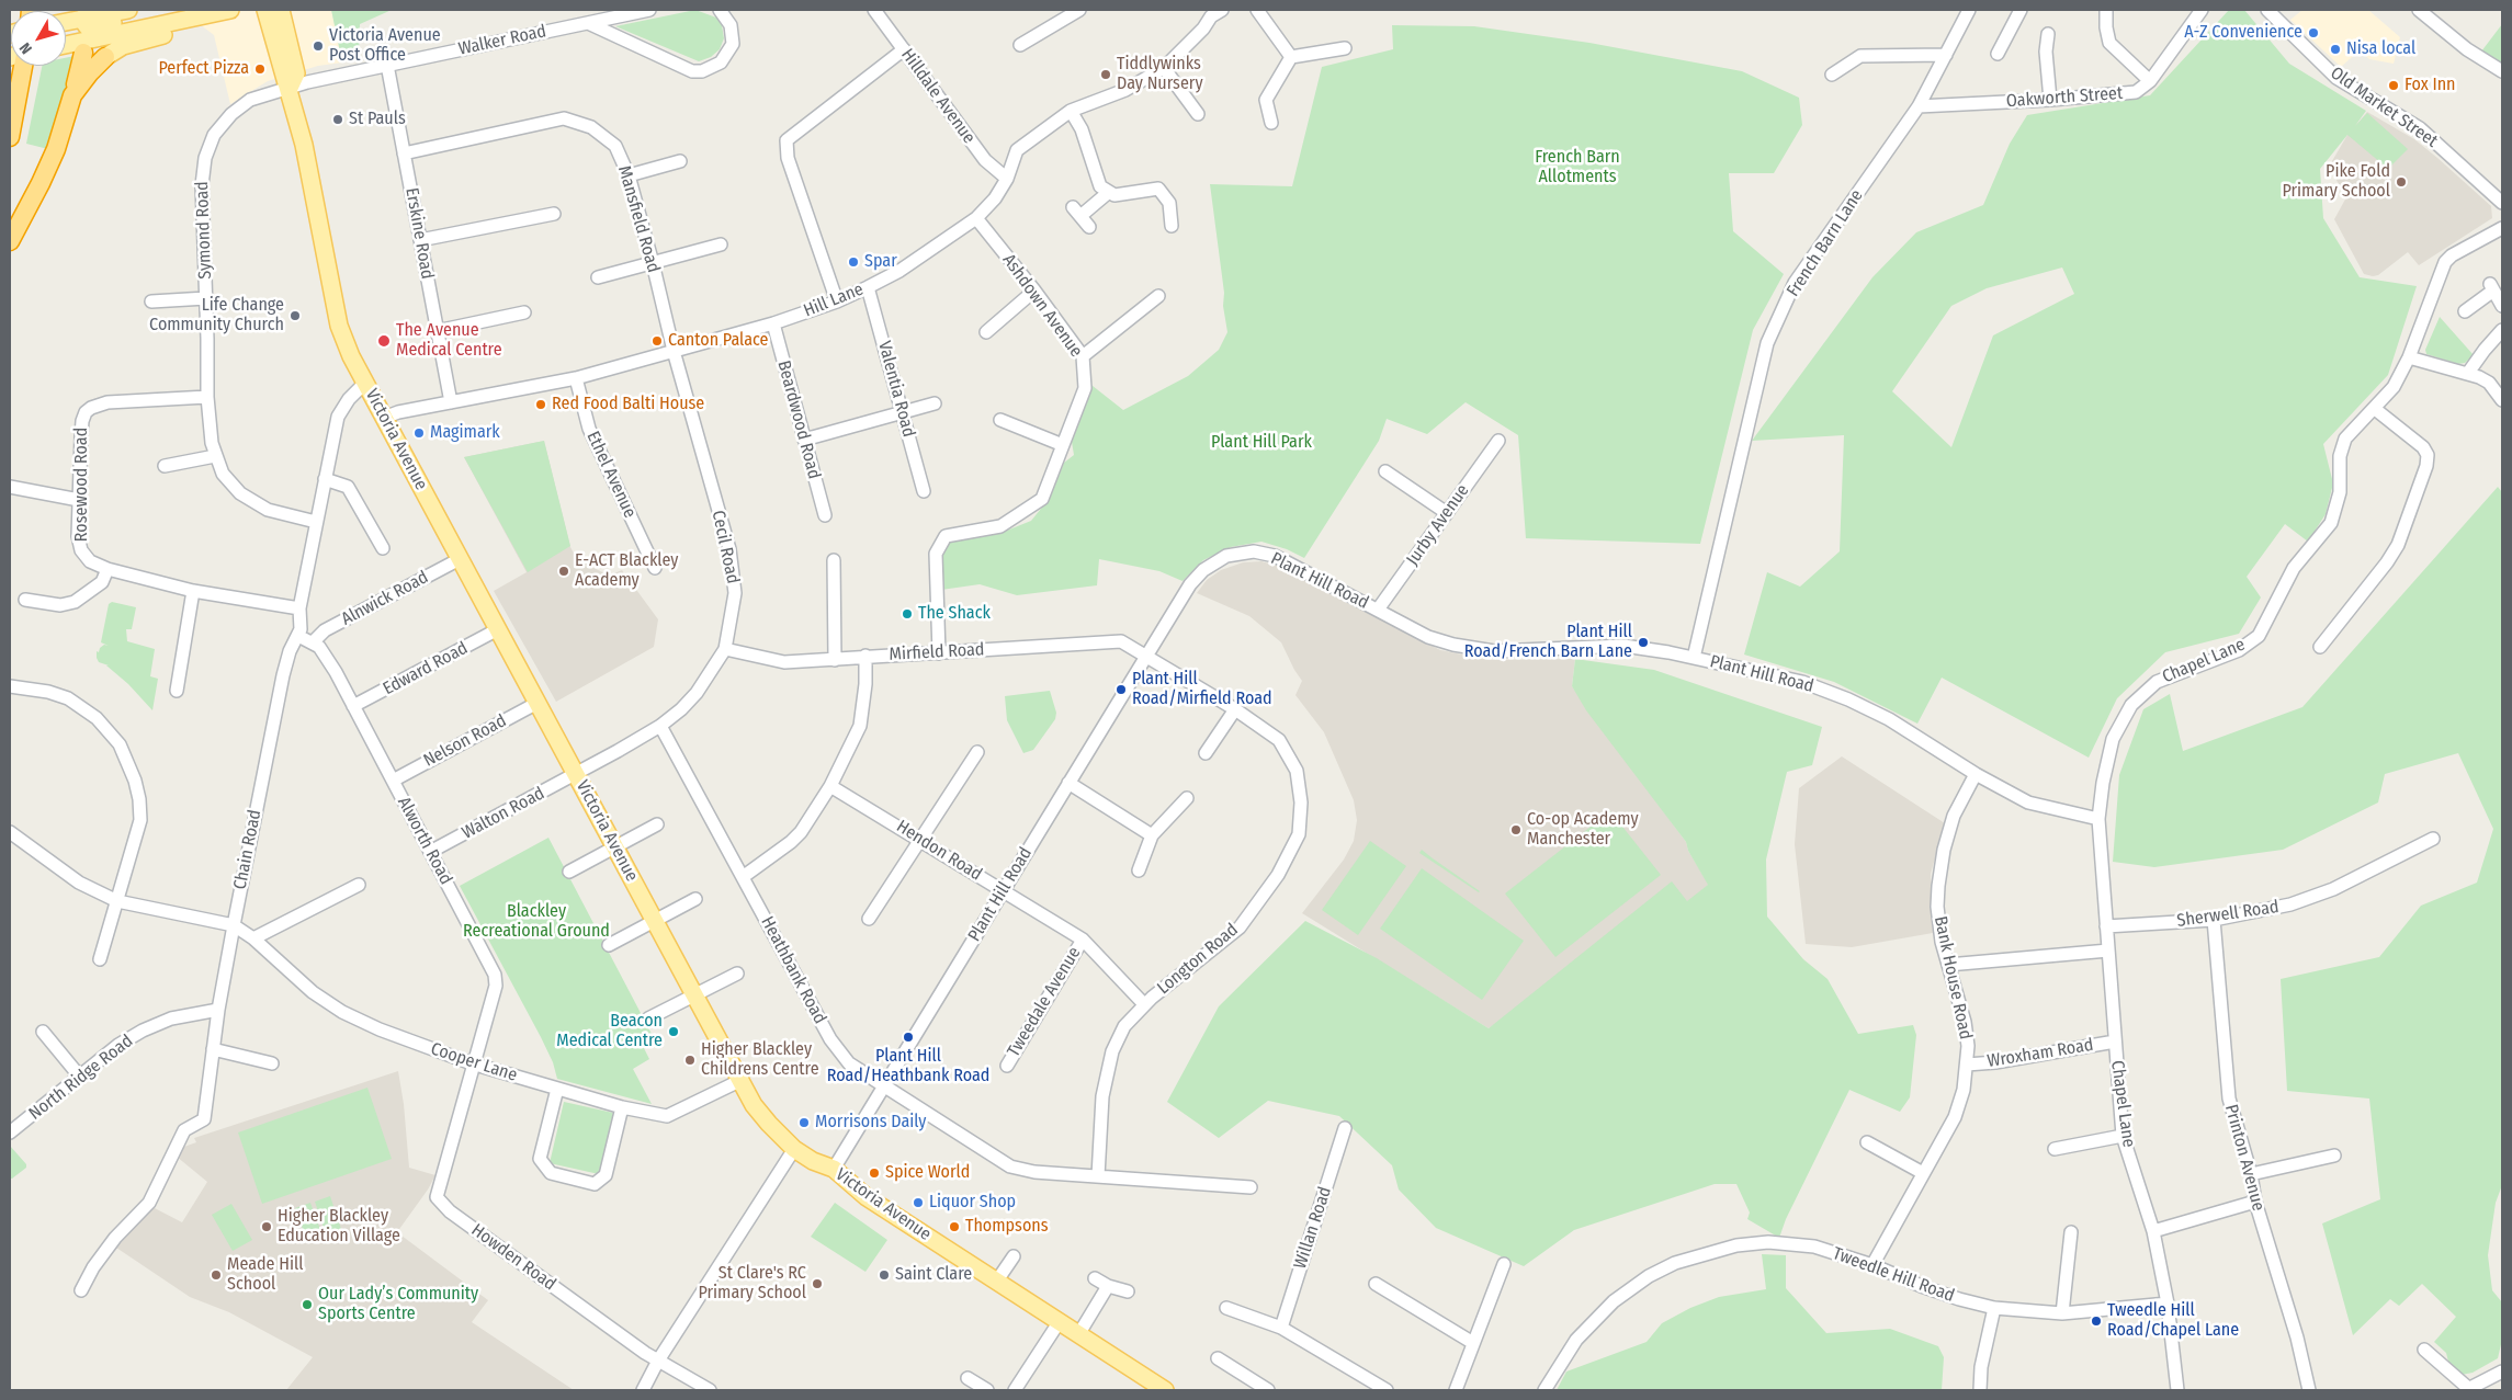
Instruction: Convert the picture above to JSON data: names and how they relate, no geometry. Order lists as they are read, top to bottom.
{
  "streets": {
    "main road": ["Victoria Avenue"],
    "street": [
      "Walker Road",
      "Hilldale Avenue",
      "Oakworth Street",
      "Old Market Street",
      "Mansfield Road",
      "Symond Road",
      "Erskine Road",
      "French Barn Lane",
      "Hill Lane",
      "Ashdown Avenue",
      "Valentia Road",
      "Beardwood Road",
      "Ethel Avenue",
      "Rosewood Road",
      "Jurby Avenue",
      "Cecil Road",
      "Plant Hill Road",
      "Alnwick Road",
      "Mirfield Road",
      "Chapel Lane",
      "Edward Road",
      "Nelson Road",
      "Walton Road",
      "Alworth Road",
      "Chain Road",
      "Hendon Road",
      "Sherwell Road",
      "Longton Road",
      "Heathbank Road",
      "Bank House Road",
      "Tweedale Avenue",
      "Wroxham Road",
      "Cooper Lane",
      "North Ridge Road",
      "Printon Avenue",
      "Willan Road",
      "Howden Road",
      "Tweedle Hill Road"
    ]
  },
  "crossings": [
    ["Walker Road", "Symond Road"],
    ["Walker Road", "Erskine Road"],
    ["Walker Road", "Victoria Avenue"],
    ["Hilldale Avenue", "Hill Lane"],
    ["Oakworth Street", "French Barn Lane"],
    ["Mansfield Road", "Erskine Road"],
    ["Mansfield Road", "Hill Lane"],
    ["Mansfield Road", "Cecil Road"],
    ["Symond Road", "Victoria Avenue"],
    ["Symond Road", "Rosewood Road"],
    ["Symond Road", "Chain Road"],
    ["Erskine Road", "Hill Lane"],
    ["French Barn Lane", "Plant Hill Road"],
    ["Hill Lane", "Ashdown Avenue"],
    ["Hill Lane", "Valentia Road"],
    ["Hill Lane", "Beardwood Road"],
    ["Hill Lane", "Victoria Avenue"],
    ["Hill Lane", "Ethel Avenue"],
    ["Hill Lane", "Cecil Road"],
    ["Ashdown Avenue", "Mirfield Road"],
    ["Victoria Avenue", "Cecil Road"],
    ["Victoria Avenue", "Plant Hill Road"],
    ["Victoria Avenue", "Alnwick Road"],
    ["Victoria Avenue", "Edward Road"],
    ["Victoria Avenue", "Nelson Road"],
    ["Victoria Avenue", "Walton Road"],
    ["Victoria Avenue", "Chain Road"],
    ["Victoria Avenue", "Cooper Lane"],
    ["Rosewood Road", "Chain Road"],
    ["Jurby Avenue", "Plant Hill Road"],
    ["Cecil Road", "Mirfield Road"],
    ["Cecil Road", "Walton Road"],
    ["Cecil Road", "Heathbank Road"],
    ["Plant Hill Road", "Mirfield Road"],
    ["Plant Hill Road", "Chapel Lane"],
    ["Plant Hill Road", "Hendon Road"],
    ["Plant Hill Road", "Longton Road"],
    ["Plant Hill Road", "Heathbank Road"],
    ["Plant Hill Road", "Bank House Road"],
    ["Alnwick Road", "Alworth Road"],
    ["Mirfield Road", "Longton Road"],
    ["Chapel Lane", "Sherwell Road"],
    ["Chapel Lane", "Wroxham Road"],
    ["Chapel Lane", "Tweedle Hill Road"],
    ["Edward Road", "Alworth Road"],
    ["Nelson Road", "Alworth Road"],
    ["Walton Road", "Alworth Road"],
    ["Alworth Road", "Chain Road"],
    ["Alworth Road", "Cooper Lane"],
    ["Alworth Road", "Howden Road"],
    ["Chain Road", "Cooper Lane"],
    ["Chain Road", "North Ridge Road"],
    ["Hendon Road", "Longton Road"],
    ["Hendon Road", "Tweedale Avenue"],
    ["Sherwell Road", "Printon Avenue"],
    ["Longton Road", "Heathbank Road"],
    ["Bank House Road", "Wroxham Road"],
    ["Bank House Road", "Tweedle Hill Road"],
    ["Cooper Lane", "Howden Road"]
  ],
  "parks": ["French Barn Allotments", "Plant Hill Park", "Blackley Recreational Ground"],
  "places": [
    "A-Z Convenience",
    "Victoria Avenue Post Office",
    "Nisa local",
    "Perfect Pizza",
    "Tiddlywinks Day Nursery",
    "Fox Inn",
    "St Pauls",
    "Pike Fold Primary School",
    "Spar",
    "Life Change Community Church",
    "The Avenue Medical Centre",
    "Canton Palace",
    "Red Food Balti House",
    "Magimark",
    "E-ACT Blackley Academy",
    "The Shack",
    "Plant Hill Road/French Barn Lane",
    "Plant Hill Road/Mirfield Road",
    "Co-op Academy Manchester",
    "Beacon Medical Centre",
    "Plant Hill Road/Heathbank Road",
    "Higher Blackley Childrens Centre",
    "Morrisons Daily",
    "Spice World",
    "Liquor Shop",
    "Higher Blackley Education Village",
    "Thompsons",
    "Meade Hill School",
    "Saint Clare",
    "St Clare's RC Primary School",
    "Our Lady’s Community Sports Centre",
    "Tweedle Hill Road/Chapel Lane"
  ],
  "north": "bottom left"
}
